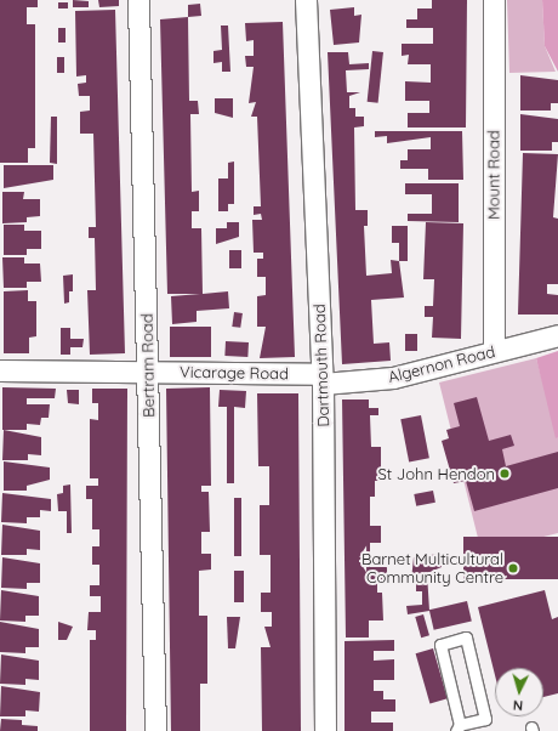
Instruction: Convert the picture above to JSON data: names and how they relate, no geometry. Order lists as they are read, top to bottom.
{
  "streets": {
    "street": [
      "Mount Road",
      "Algernon Road",
      "Bertram Road",
      "Dartmouth Road",
      "Vicarage Road"
    ]
  },
  "crossings": [
    ["Mount Road", "Algernon Road"],
    ["Algernon Road", "Dartmouth Road"],
    ["Algernon Road", "Vicarage Road"],
    ["Bertram Road", "Vicarage Road"],
    ["Dartmouth Road", "Vicarage Road"]
  ],
  "places": ["St John Hendon", "Barnet Multicultural Community Centre"],
  "north": "bottom"
}
